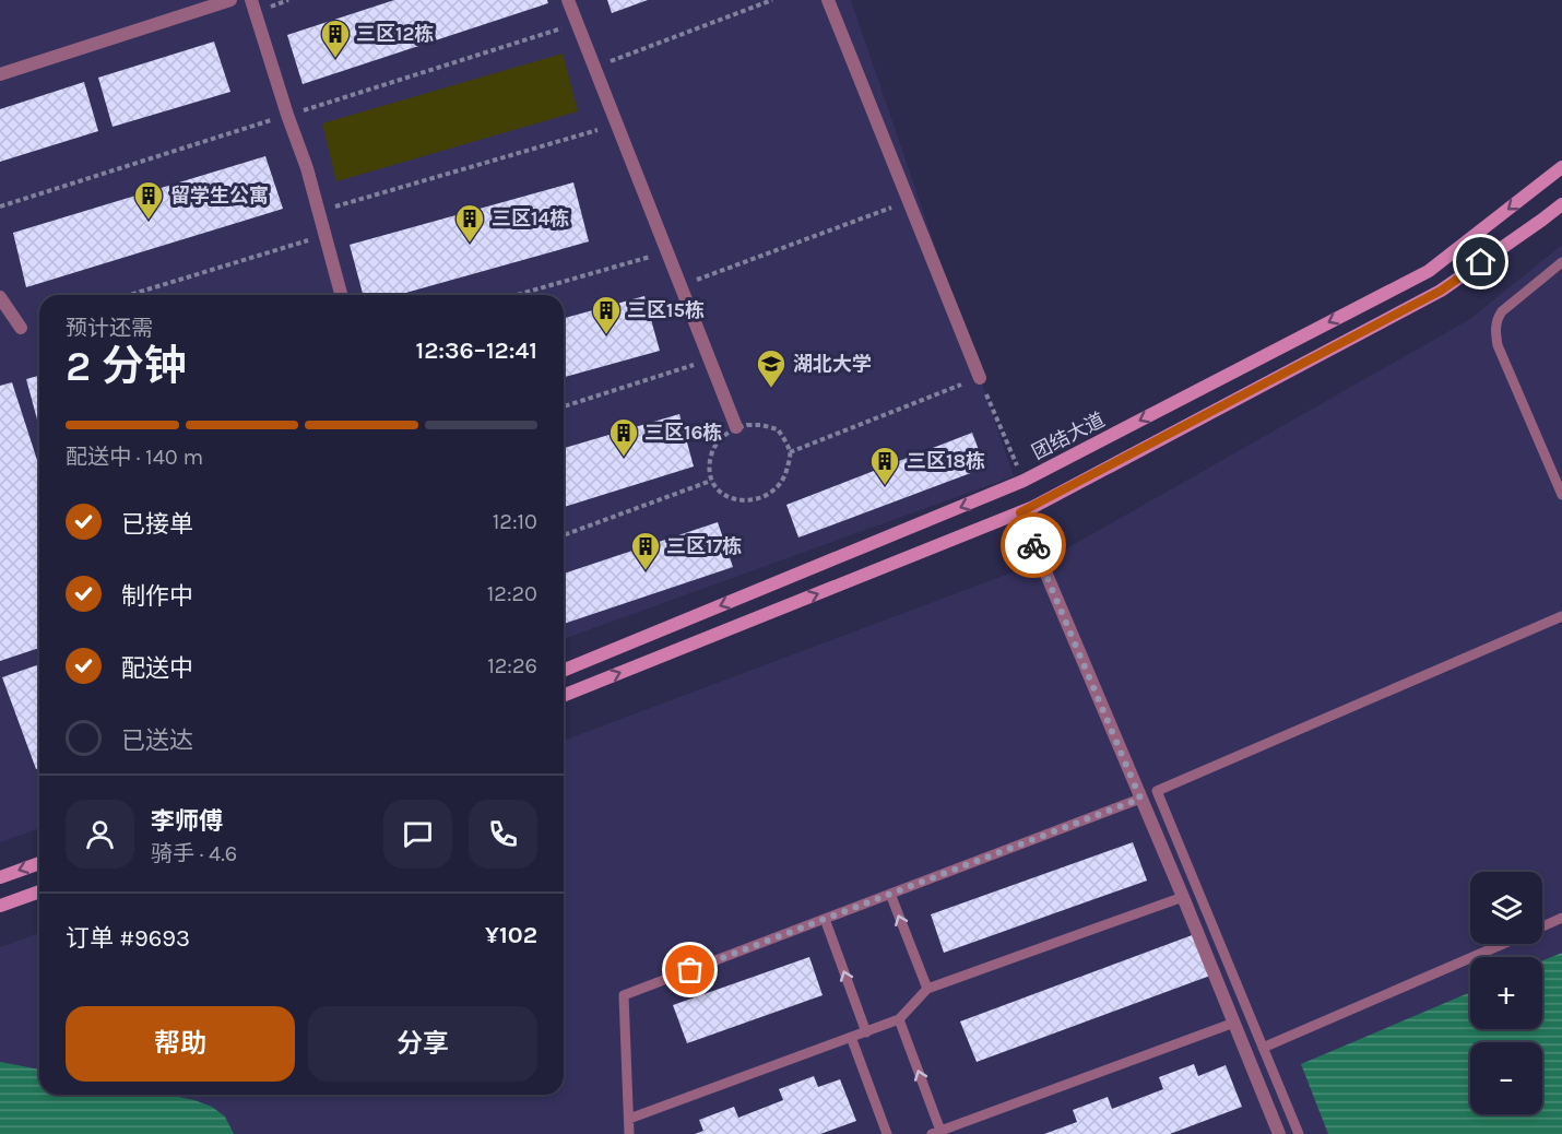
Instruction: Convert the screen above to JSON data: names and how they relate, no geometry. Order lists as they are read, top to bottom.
{
  "streets": {
    "main road": ["团结大道"]
  },
  "places": {
    "building": [
      "三区12栋",
      "留学生公寓",
      "三区14栋",
      "三区15栋",
      "三区16栋",
      "三区18栋",
      "三区17栋"
    ],
    "school or university": ["湖北大学"]
  },
  "page": {
    "heading": ["2 分钟", "预计还需", "12:36–12:41"],
    "panel": [
      "李师傅",
      "骑手 · 4.6",
      "订单 #9693",
      "¥102"
    ],
    "bar": "配送中 · 140 m",
    "list": [
      ["已接单", "12:10"],
      ["制作中", "12:20"],
      ["配送中", "12:26"],
      "已送达"
    ],
    "map_buttons": ["+", "−"],
    "buttons": ["帮助", "分享"]
  }
}
